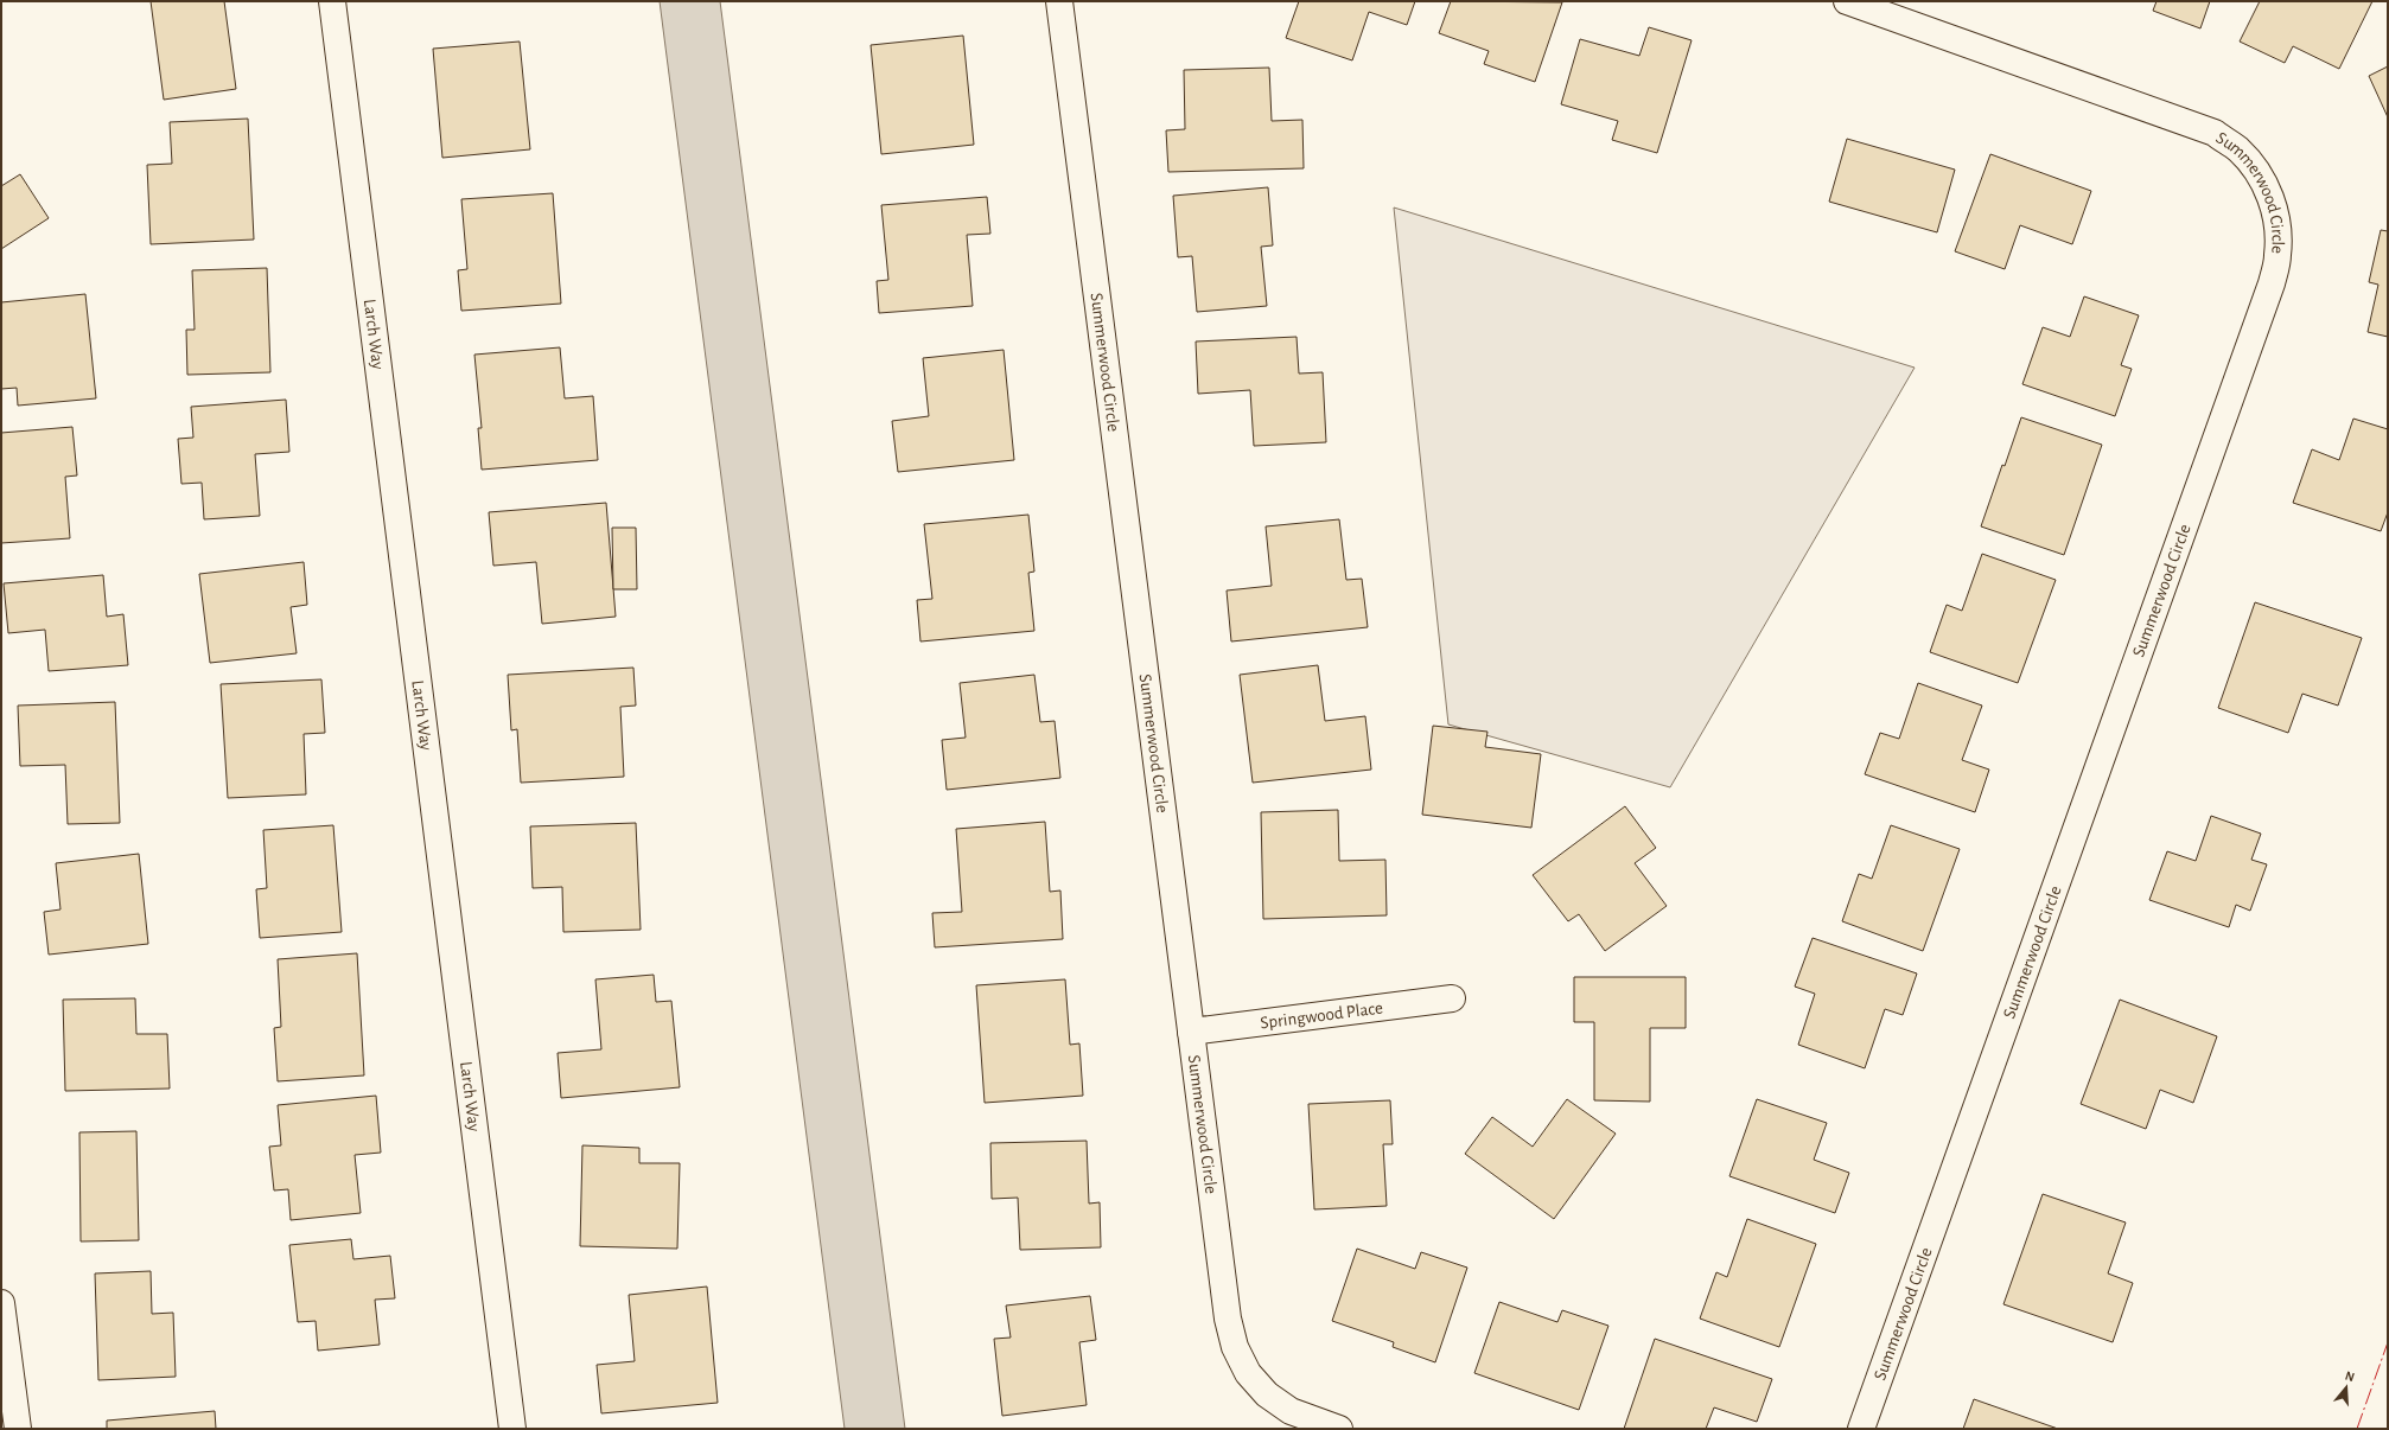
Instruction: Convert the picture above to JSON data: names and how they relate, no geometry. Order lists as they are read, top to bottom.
{
  "streets": {
    "street": ["Summerwood Circle", "Larch Way", "Springwood Place"]
  },
  "crossings": [
    ["Summerwood Circle", "Springwood Place"]
  ],
  "north": "top"
}
